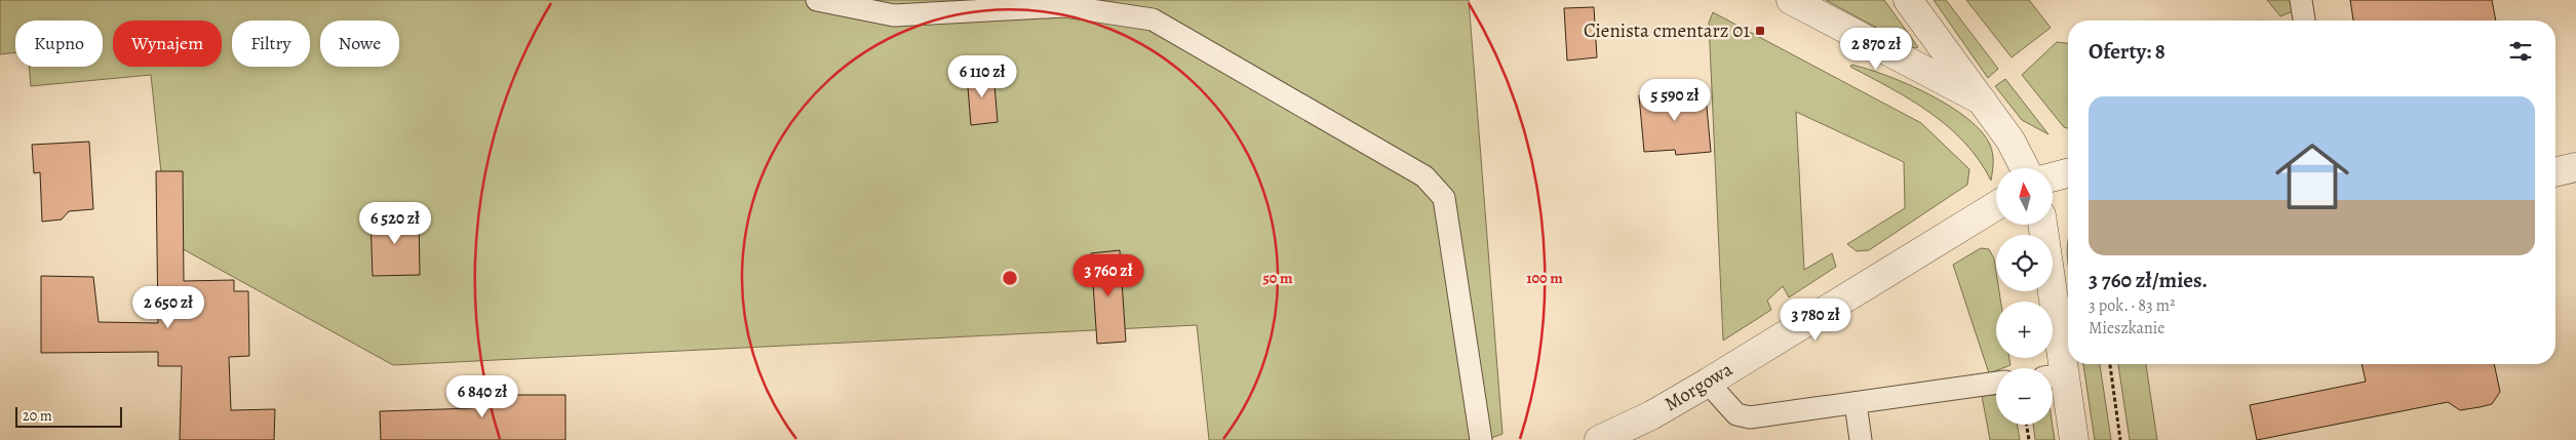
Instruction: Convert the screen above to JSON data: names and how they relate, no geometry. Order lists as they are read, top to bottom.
{
  "streets": {
    "street": ["Morgowa"]
  },
  "places": {
    "transit": ["Cienista cmentarz 01"]
  },
  "scale_bar": "20 m",
  "north": "top",
  "page": {
    "chip": [
      "Kupno",
      "Wynajem",
      "Filtry",
      "Nowe"
    ],
    "heading": "Oferty: 8",
    "price": [
      "2 870 zł",
      "6 110 zł",
      "5 590 zł",
      "6 520 zł",
      "3 760 zł",
      "2 650 zł",
      "3 780 zł",
      "6 840 zł"
    ],
    "list": [
      {
        "name": "3 760 zł/mies.",
        "note": "3 pok. · 83 m² · Mieszkanie"
      }
    ],
    "map_buttons": ["+", "−"],
    "scale": "20 m"
  },
  "rings": ["50 m", "100 m"]
}
